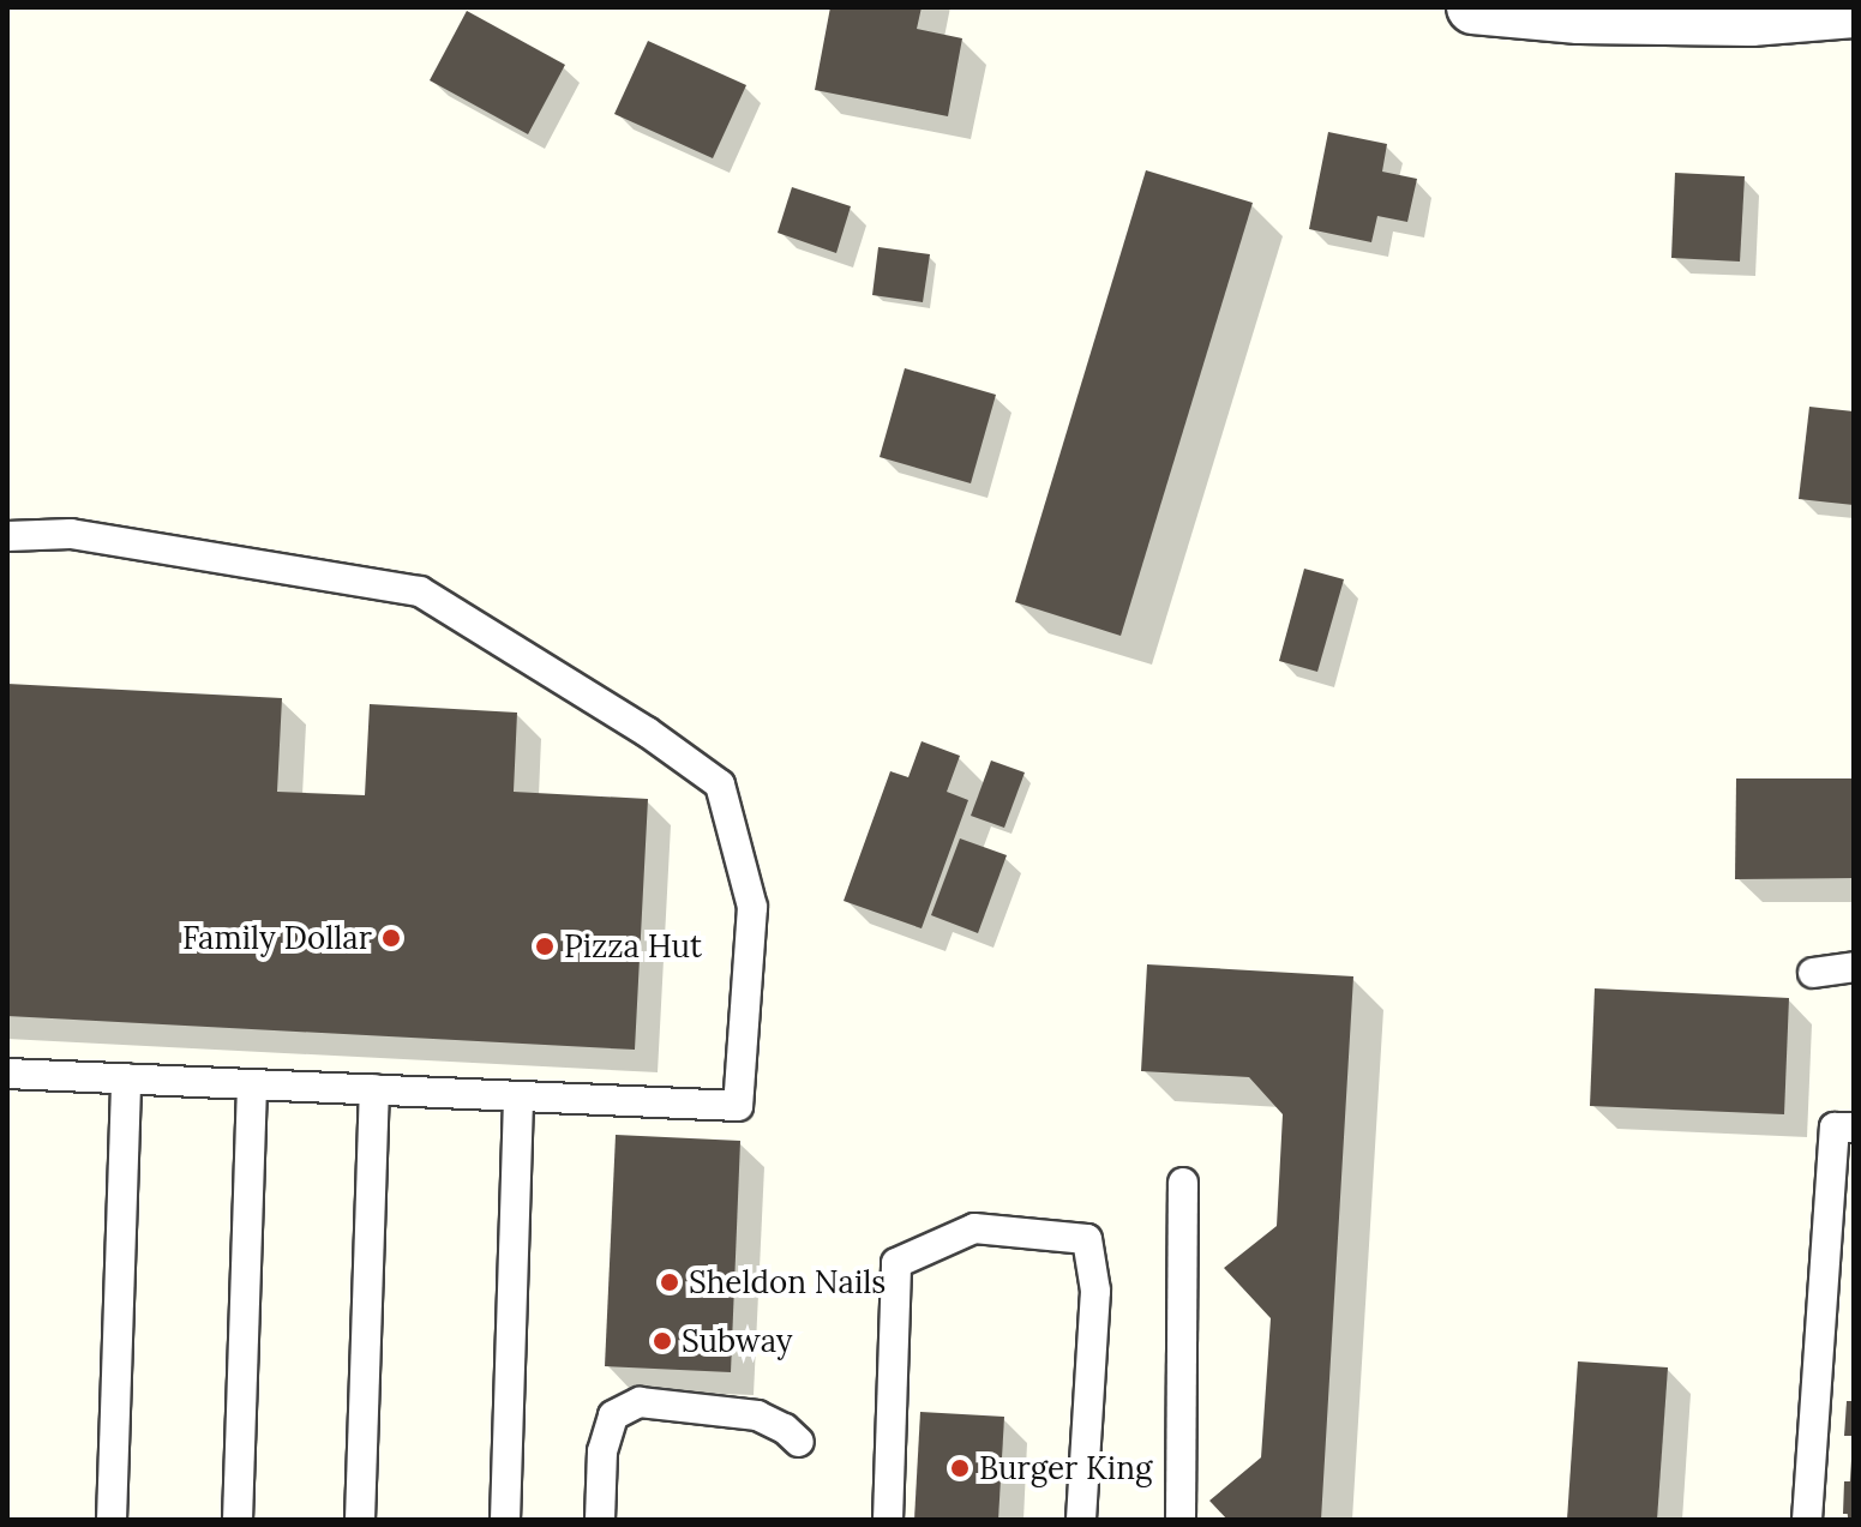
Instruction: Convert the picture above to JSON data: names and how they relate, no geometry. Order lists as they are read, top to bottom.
{
  "places": [
    "Family Dollar",
    "Pizza Hut",
    "Sheldon Nails",
    "Subway",
    "Burger King"
  ]
}
